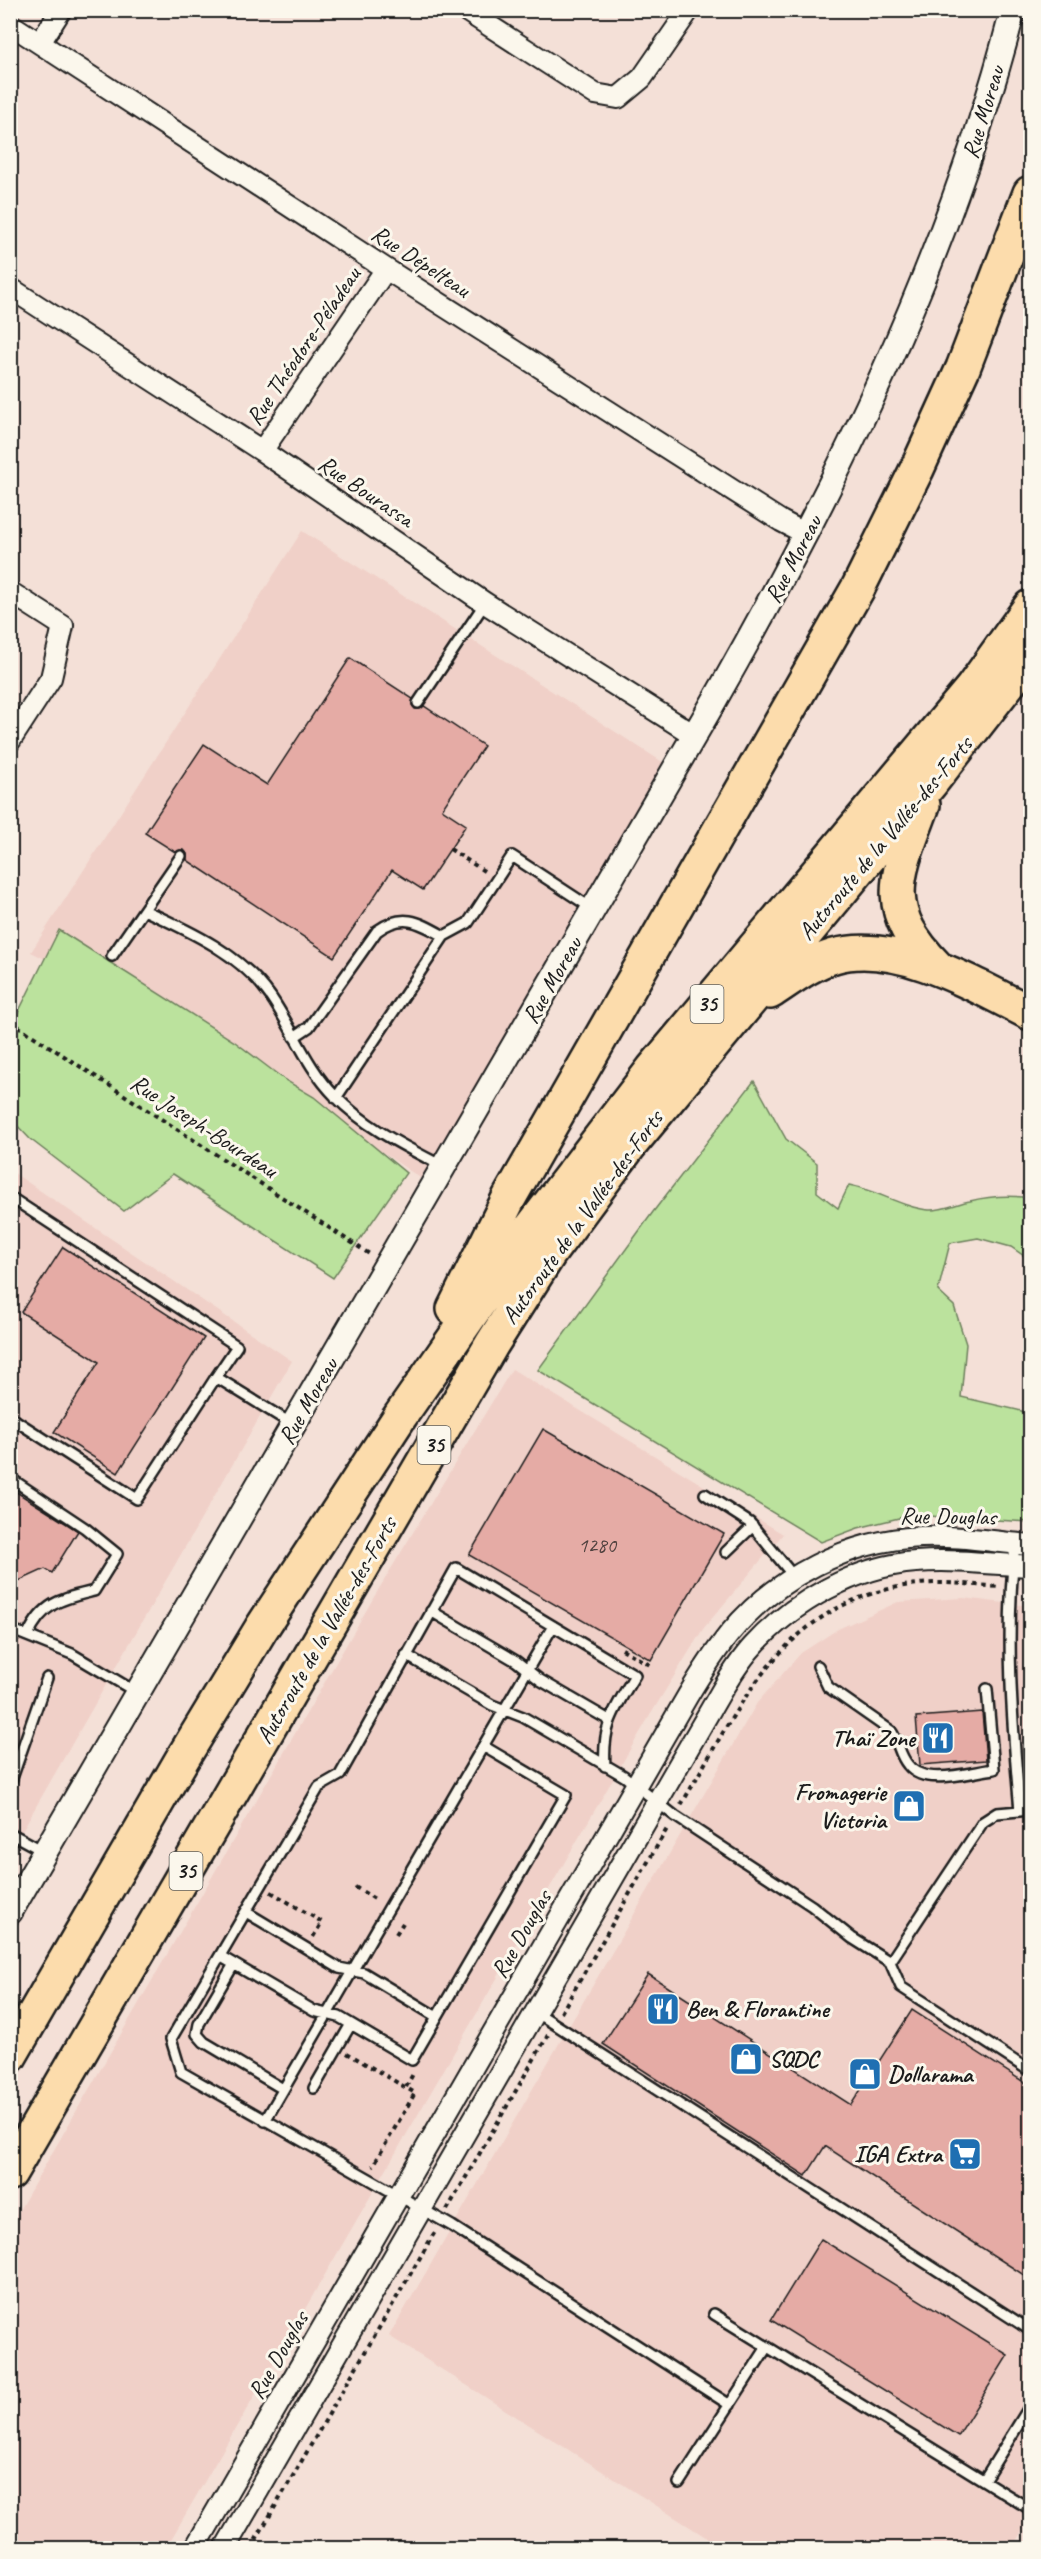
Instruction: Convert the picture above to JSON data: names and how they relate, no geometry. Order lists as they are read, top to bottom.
{
  "streets": {
    "highway": ["Autoroute de la Vallée-des-Forts", "35"],
    "street": [
      "Rue Moreau",
      "Rue Dépelteau",
      "Rue Théodore-Péladeau",
      "Rue Bourassa",
      "Rue Douglas"
    ],
    "path": ["Rue Joseph-Bourdeau"]
  },
  "crossings": [
    ["Rue Moreau", "Rue Dépelteau"],
    ["Rue Moreau", "Rue Bourassa"],
    ["Rue Dépelteau", "Rue Théodore-Péladeau"],
    ["Rue Théodore-Péladeau", "Rue Bourassa"]
  ],
  "places": {
    "restaurant": ["Thaï Zone", "Ben & Florantine"],
    "shop": ["Fromagerie Victoria", "SQDC", "Dollarama"],
    "supermarket": ["IGA Extra"]
  },
  "house_numbers": ["1280"]
}
